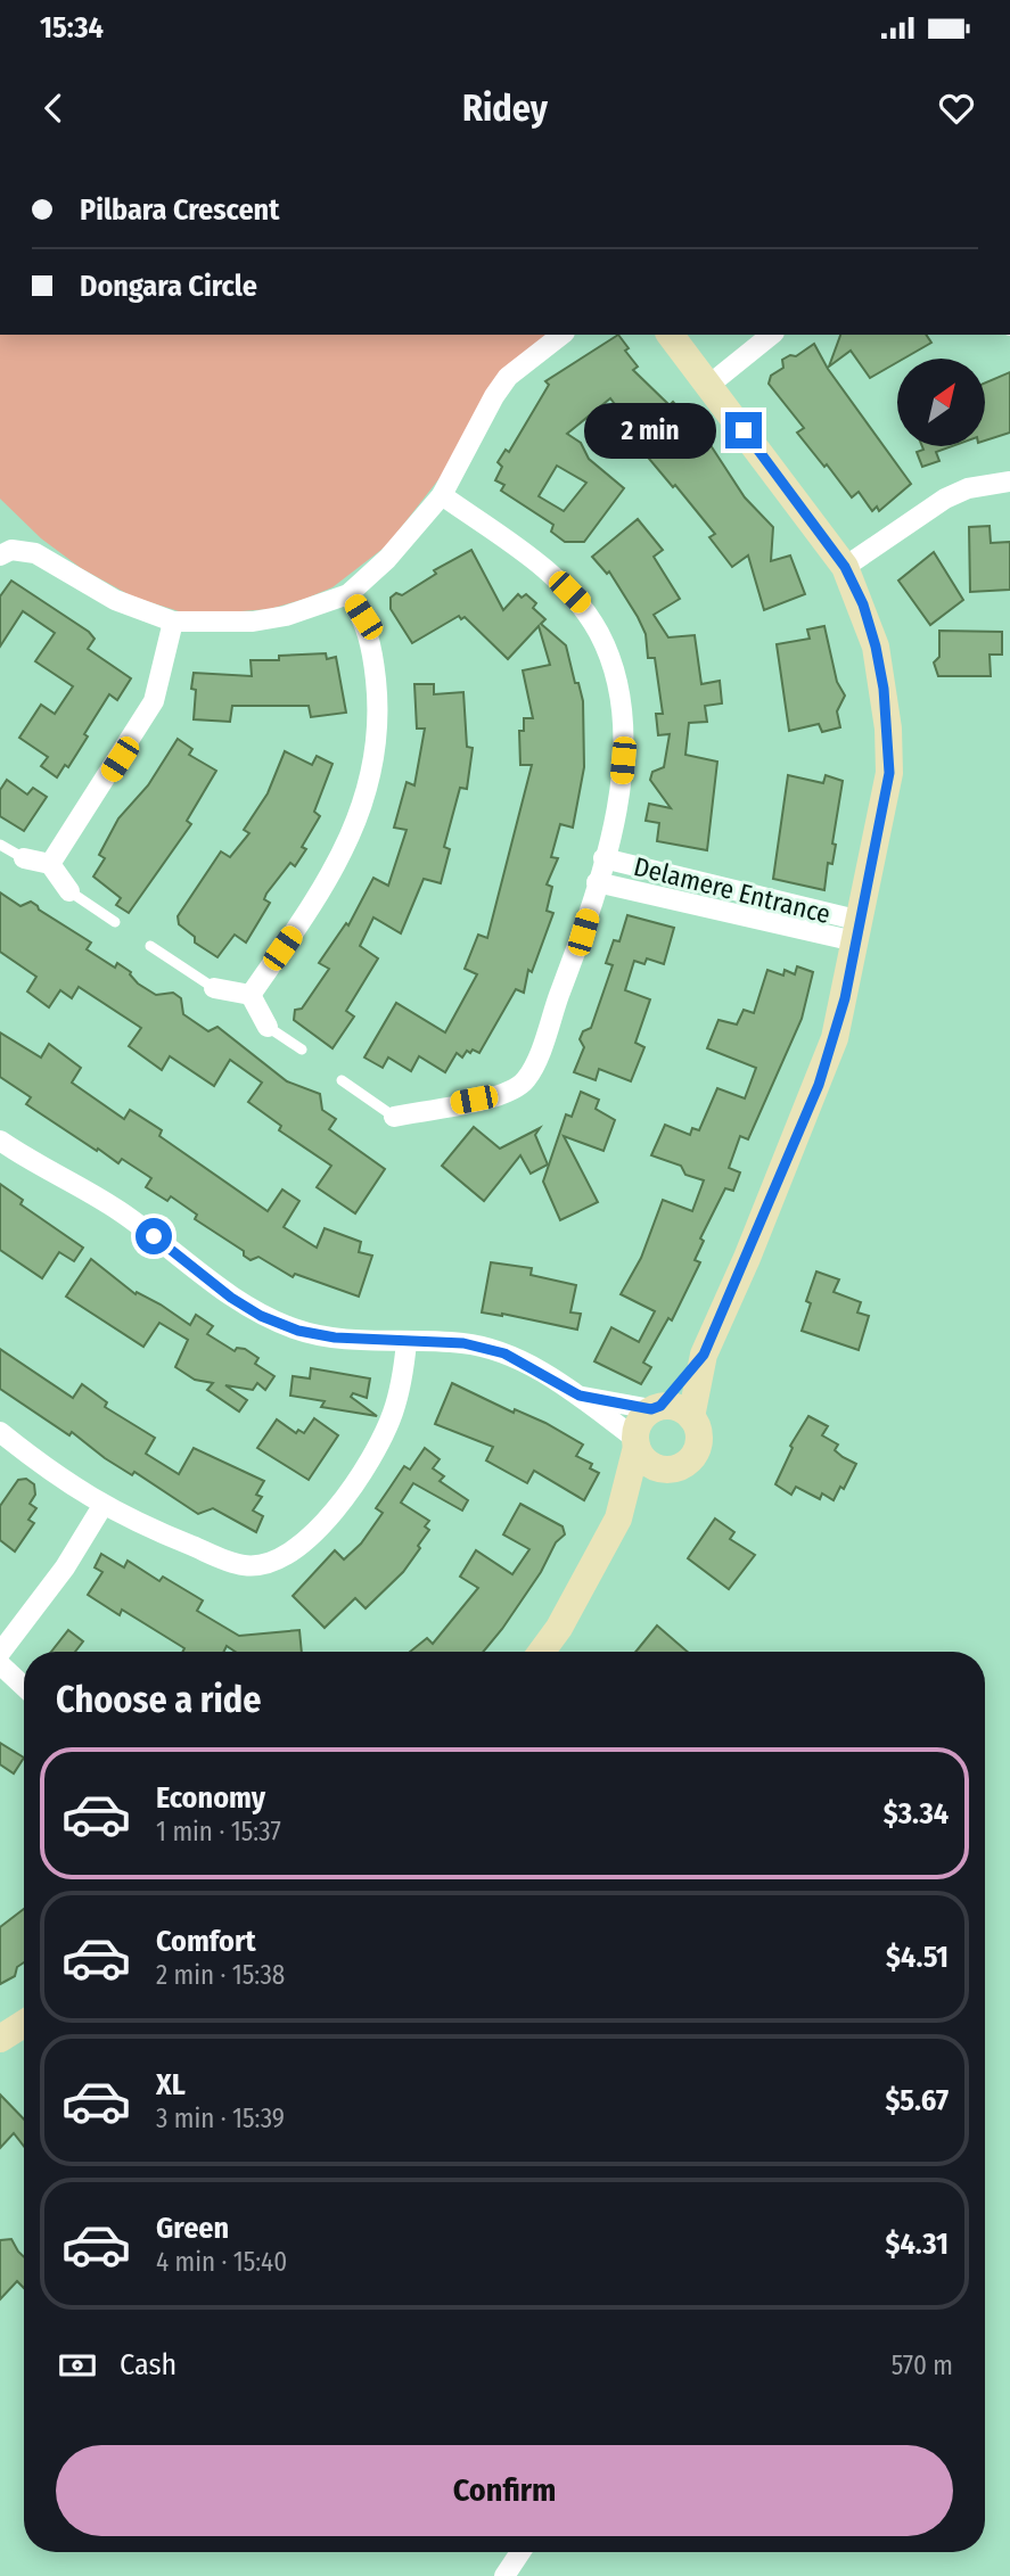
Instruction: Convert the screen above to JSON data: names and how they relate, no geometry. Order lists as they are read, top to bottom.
{
  "streets": {
    "street": ["Delamere Entrance"]
  },
  "north": "top right",
  "page": {
    "status": "15:34",
    "header": "Ridey",
    "banner": ["Pilbara Crescent", "Dongara Circle"],
    "bubble": "2 min",
    "heading": "Choose a ride",
    "list": [
      {
        "name": "Economy",
        "note": "1 min · 15:37",
        "value": "$3.34"
      },
      {
        "name": "Comfort",
        "note": "2 min · 15:38",
        "value": "$4.51"
      },
      {
        "name": "XL",
        "note": "3 min · 15:39",
        "value": "$5.67"
      },
      {
        "name": "Green",
        "note": "4 min · 15:40",
        "value": "$4.31"
      }
    ],
    "pay": ["Cash", "570 m"],
    "buttons": "Confirm"
  }
}
